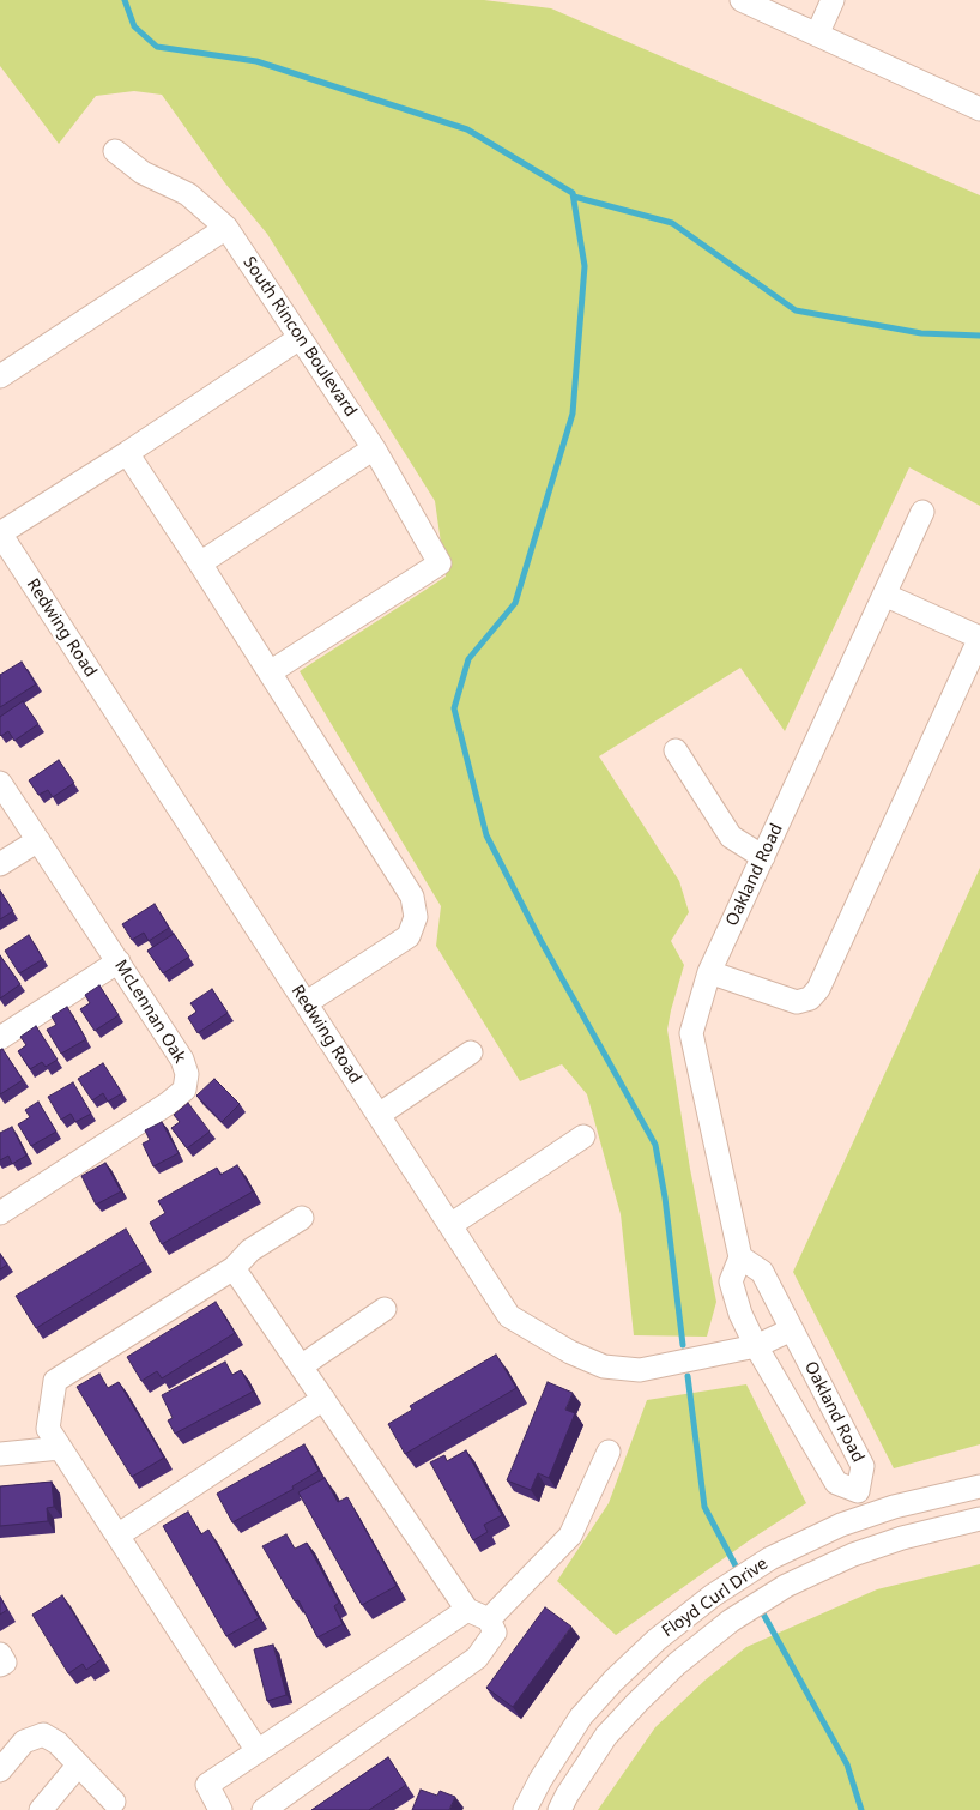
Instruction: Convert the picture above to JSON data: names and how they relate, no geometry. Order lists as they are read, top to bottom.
{
  "streets": {
    "street": [
      "South Rincon Boulevard",
      "Redwing Road",
      "Oakland Road",
      "McLennan Oak",
      "Floyd Curl Drive"
    ]
  },
  "crossings": [
    ["Redwing Road", "Oakland Road"]
  ]
}
